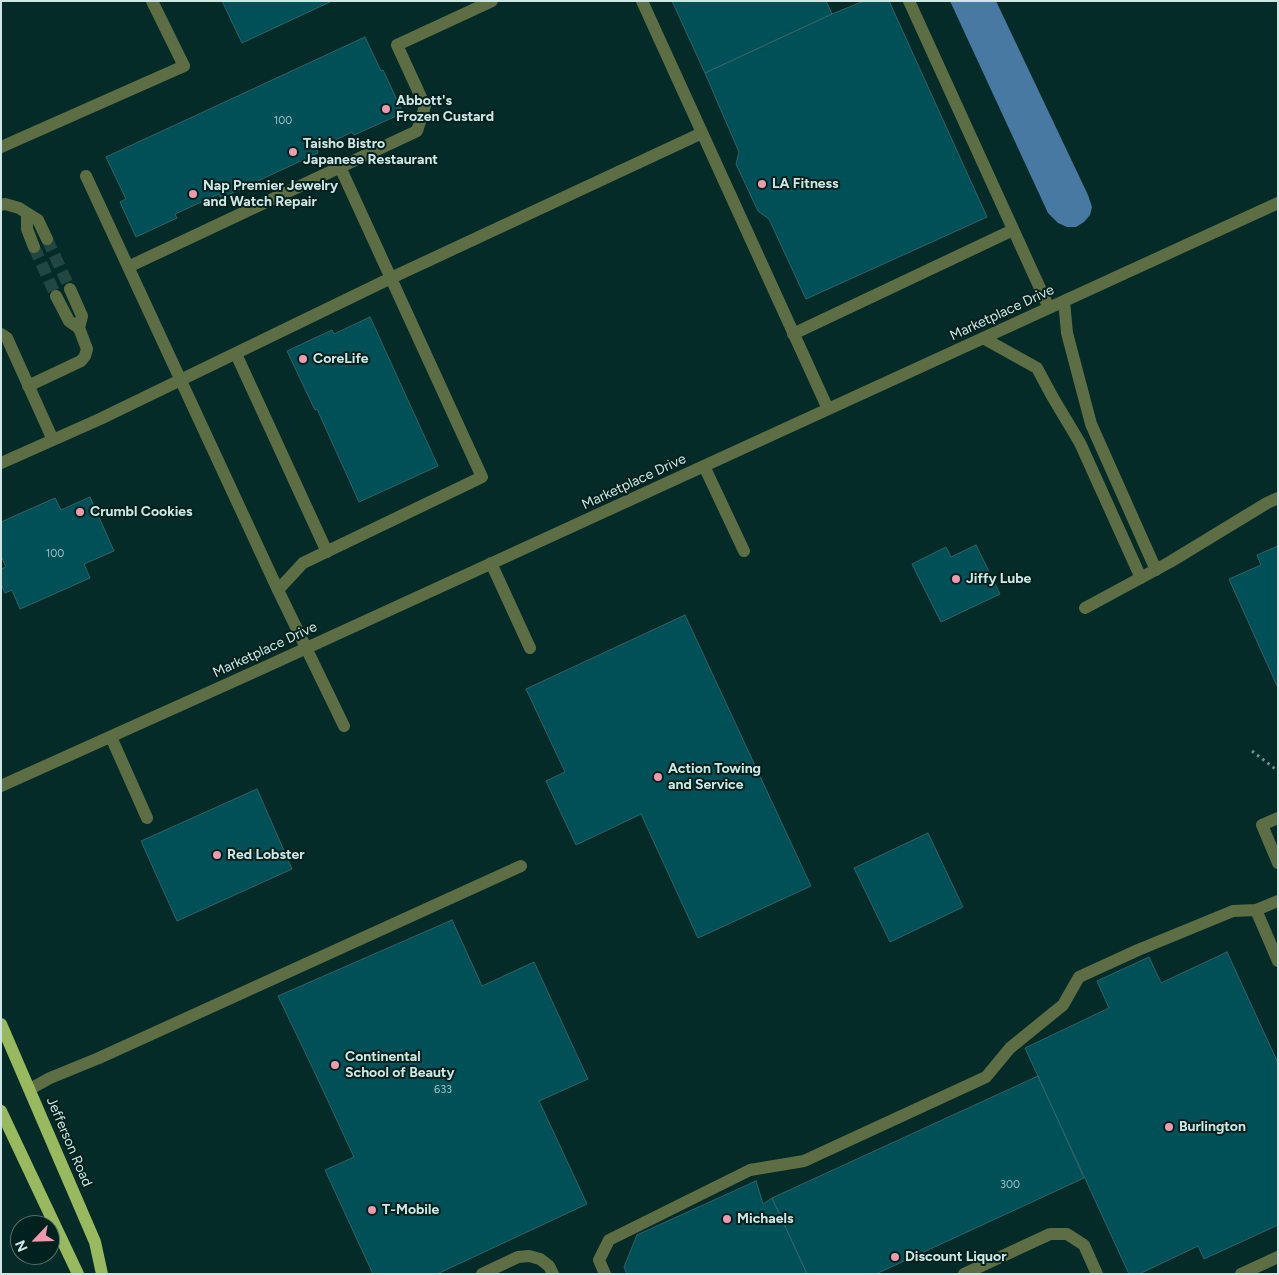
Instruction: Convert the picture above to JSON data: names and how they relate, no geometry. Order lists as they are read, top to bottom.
{
  "streets": {
    "main road": ["Jefferson Road"],
    "street": ["Marketplace Drive"]
  },
  "places": [
    "Abbott's Frozen Custard",
    "Taisho Bistro Japanese Restaurant",
    "LA Fitness",
    "Nap Premier Jewelry and Watch Repair",
    "CoreLife",
    "Crumbl Cookies",
    "Jiffy Lube",
    "Action Towing and Service",
    "Red Lobster",
    "Continental School of Beauty",
    "Burlington",
    "T-Mobile",
    "Michaels",
    "Discount Liquor"
  ],
  "house_numbers": [
    "100",
    "100",
    "633",
    "300"
  ],
  "north": "bottom left"
}
